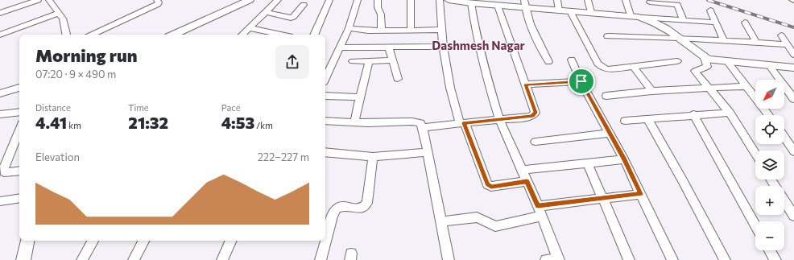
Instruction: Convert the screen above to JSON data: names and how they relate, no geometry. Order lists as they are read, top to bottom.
{
  "districts": ["Dashmesh Nagar"],
  "north": "bottom left",
  "page": {
    "heading": ["Morning run", "07:20 · 9 × 490 m"],
    "map_buttons": ["+", "−"],
    "stats": [
      ["Distance", "4.41 km"],
      ["Time", "21:32"],
      ["Pace", "4:53 /km"]
    ],
    "chart": ["Elevation", "222–227 m"]
  }
}
